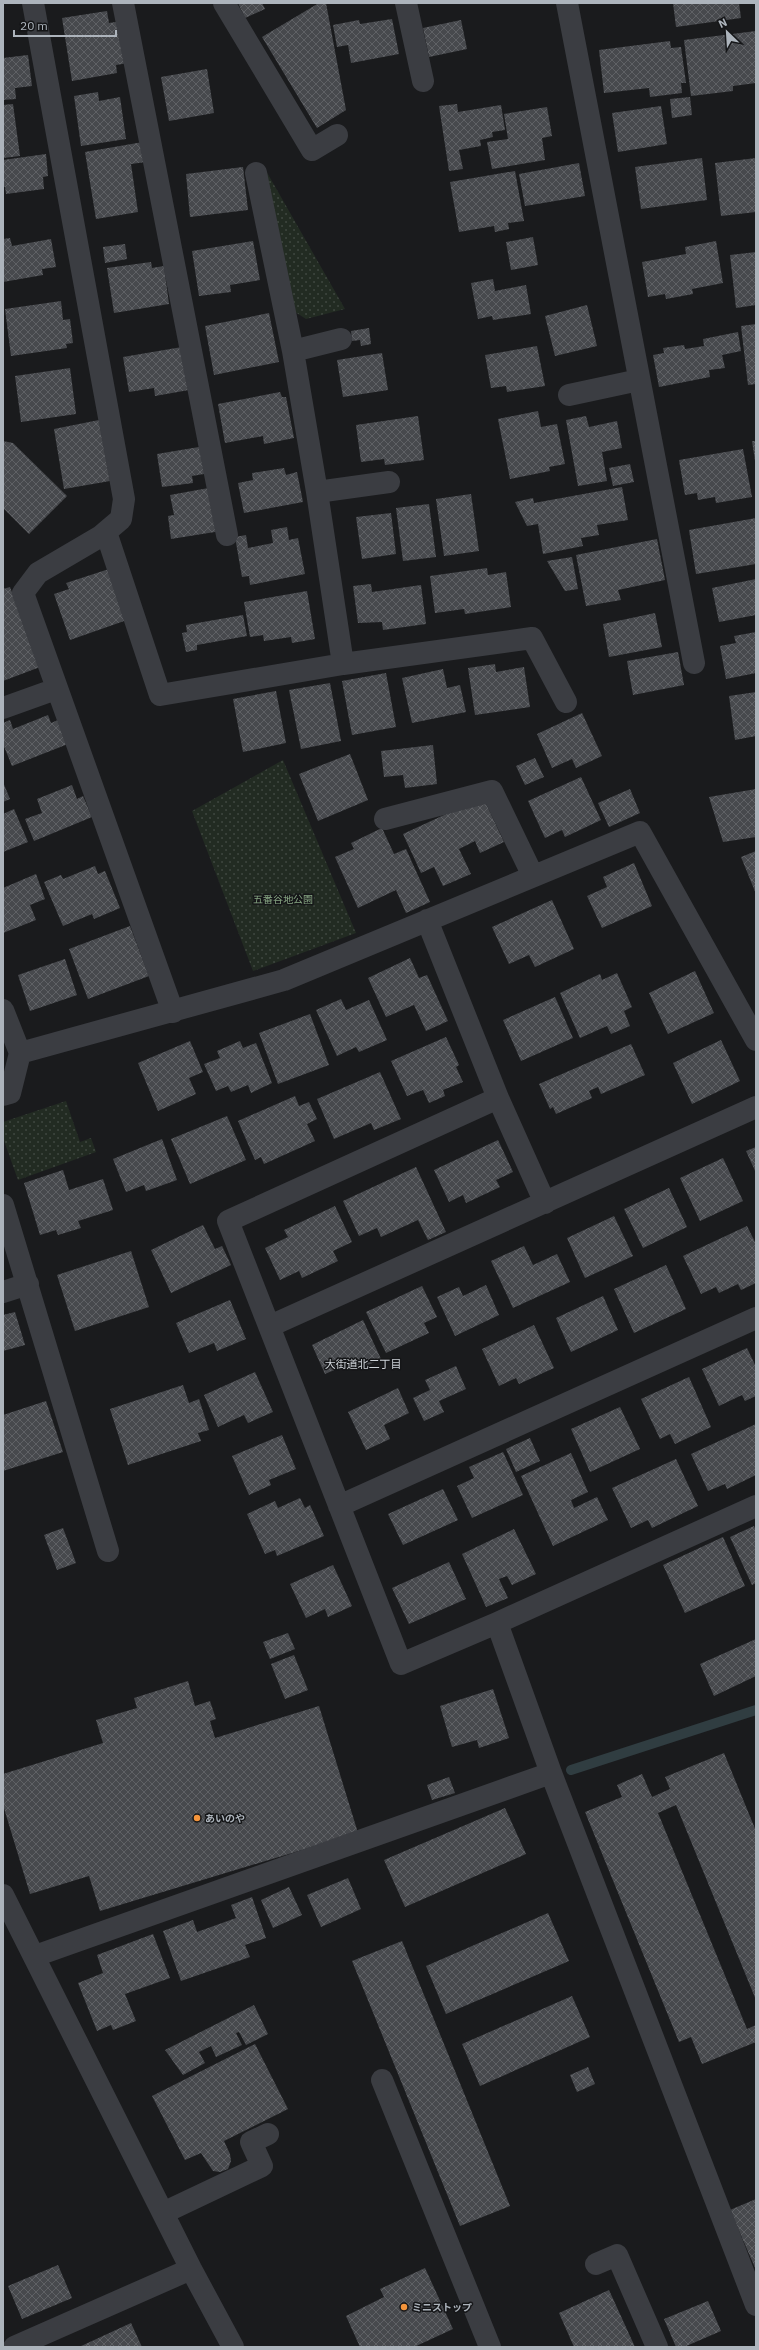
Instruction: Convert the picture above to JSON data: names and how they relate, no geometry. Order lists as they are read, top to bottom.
{
  "districts": ["大街道北二丁目"],
  "parks": ["五番谷地公園"],
  "places": ["あいのや", "ミニストップ"],
  "scale_bar": "20 m",
  "north": "top left"
}
